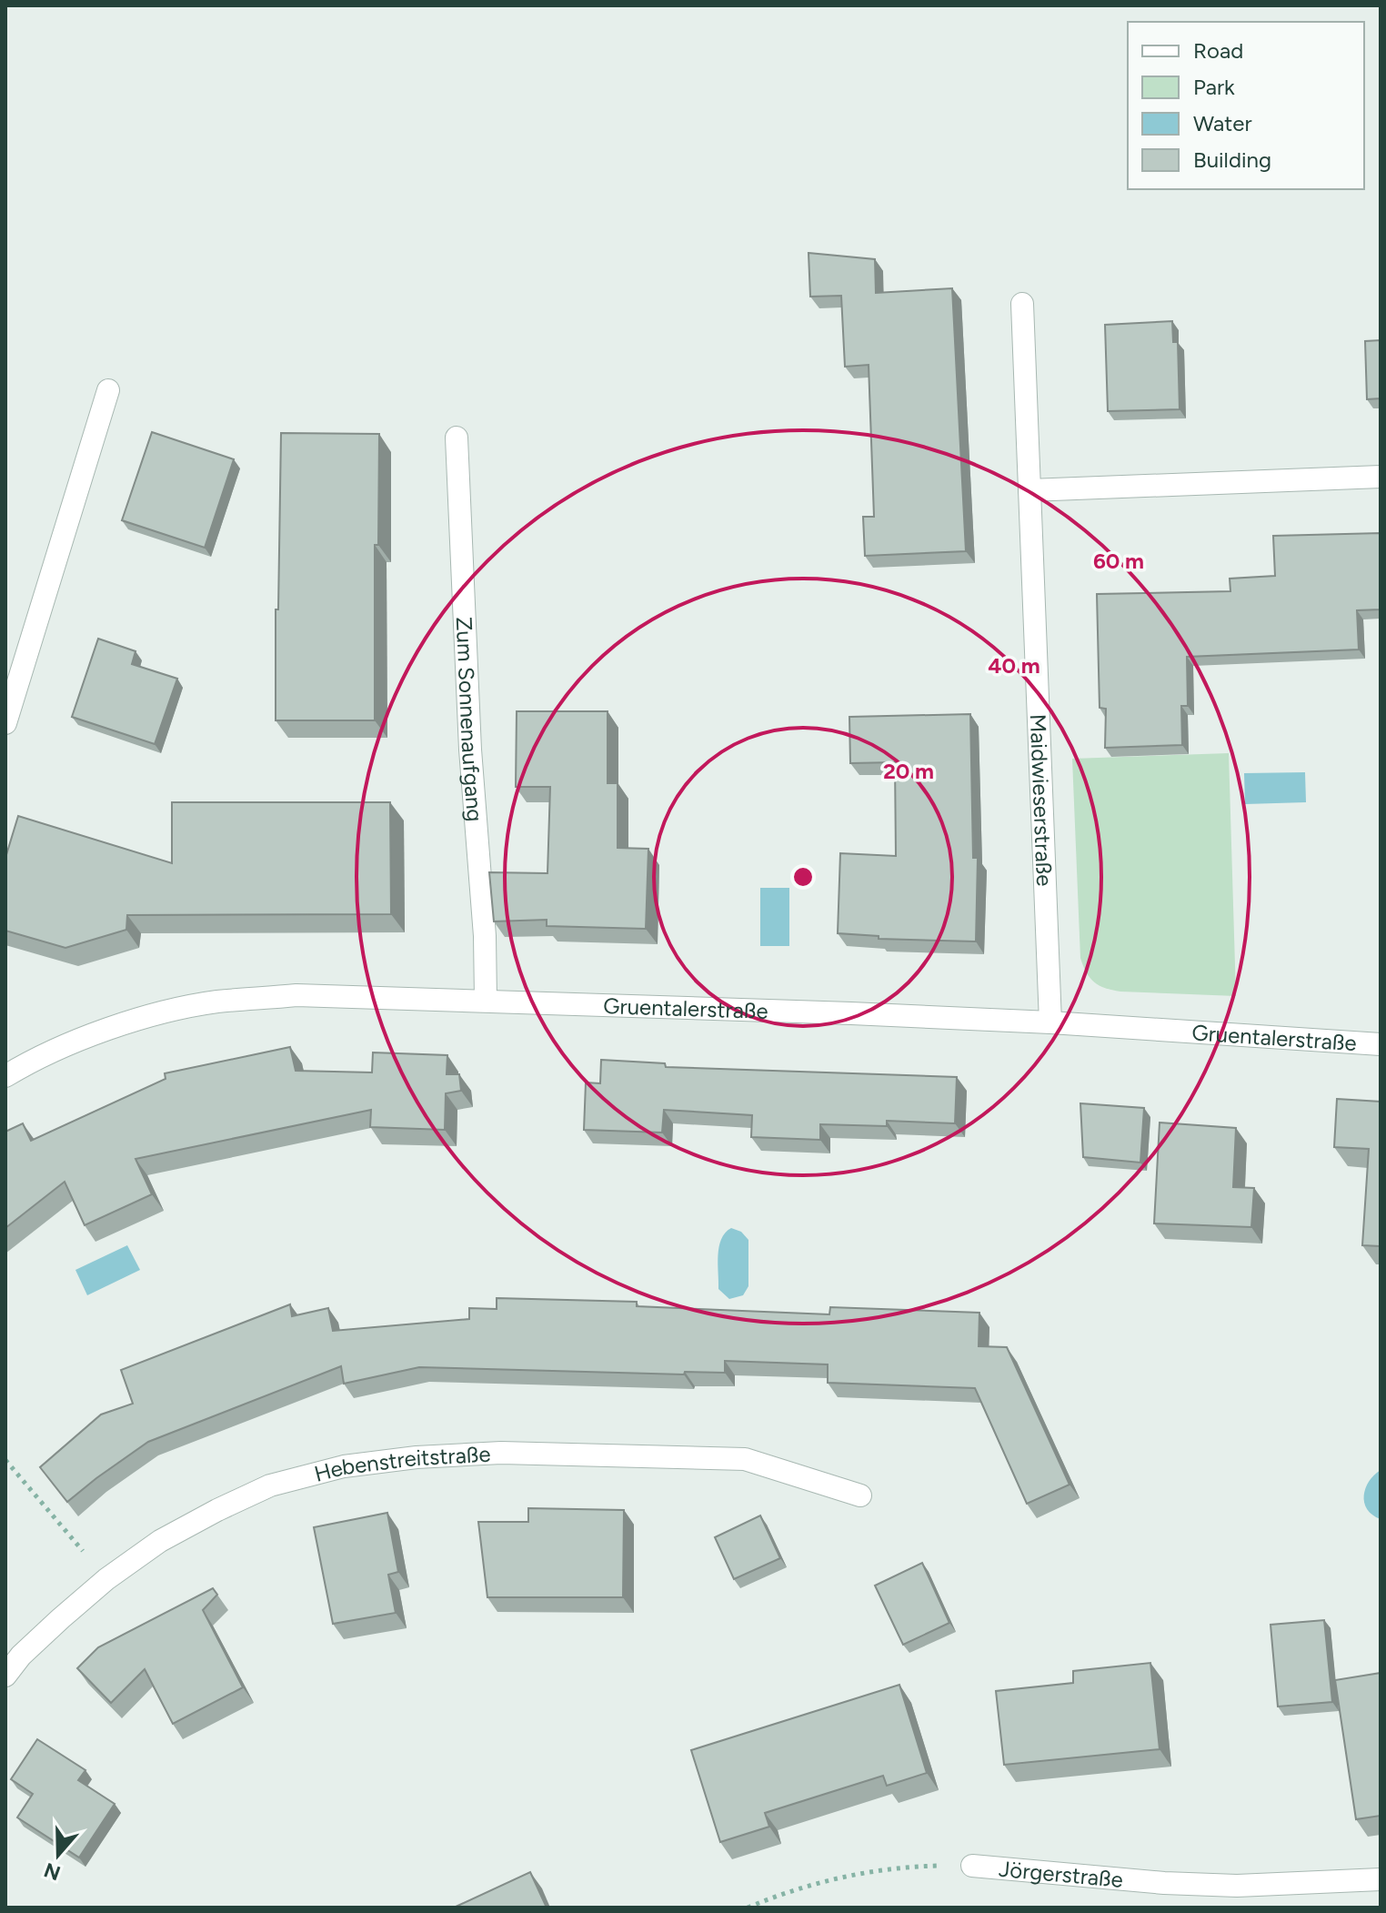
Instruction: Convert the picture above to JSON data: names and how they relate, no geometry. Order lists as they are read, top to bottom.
{
  "streets": {
    "street": [
      "Zum Sonnenaufgang",
      "Maidwieserstraße",
      "Gruentalerstraße",
      "Hebenstreitstraße",
      "Jörgerstraße"
    ]
  },
  "crossings": [
    ["Zum Sonnenaufgang", "Gruentalerstraße"],
    ["Maidwieserstraße", "Gruentalerstraße"]
  ],
  "legend": [
    "Road",
    "Park",
    "Water",
    "Building"
  ],
  "north": "bottom",
  "rings": ["60 m", "40 m", "20 m"]
}
